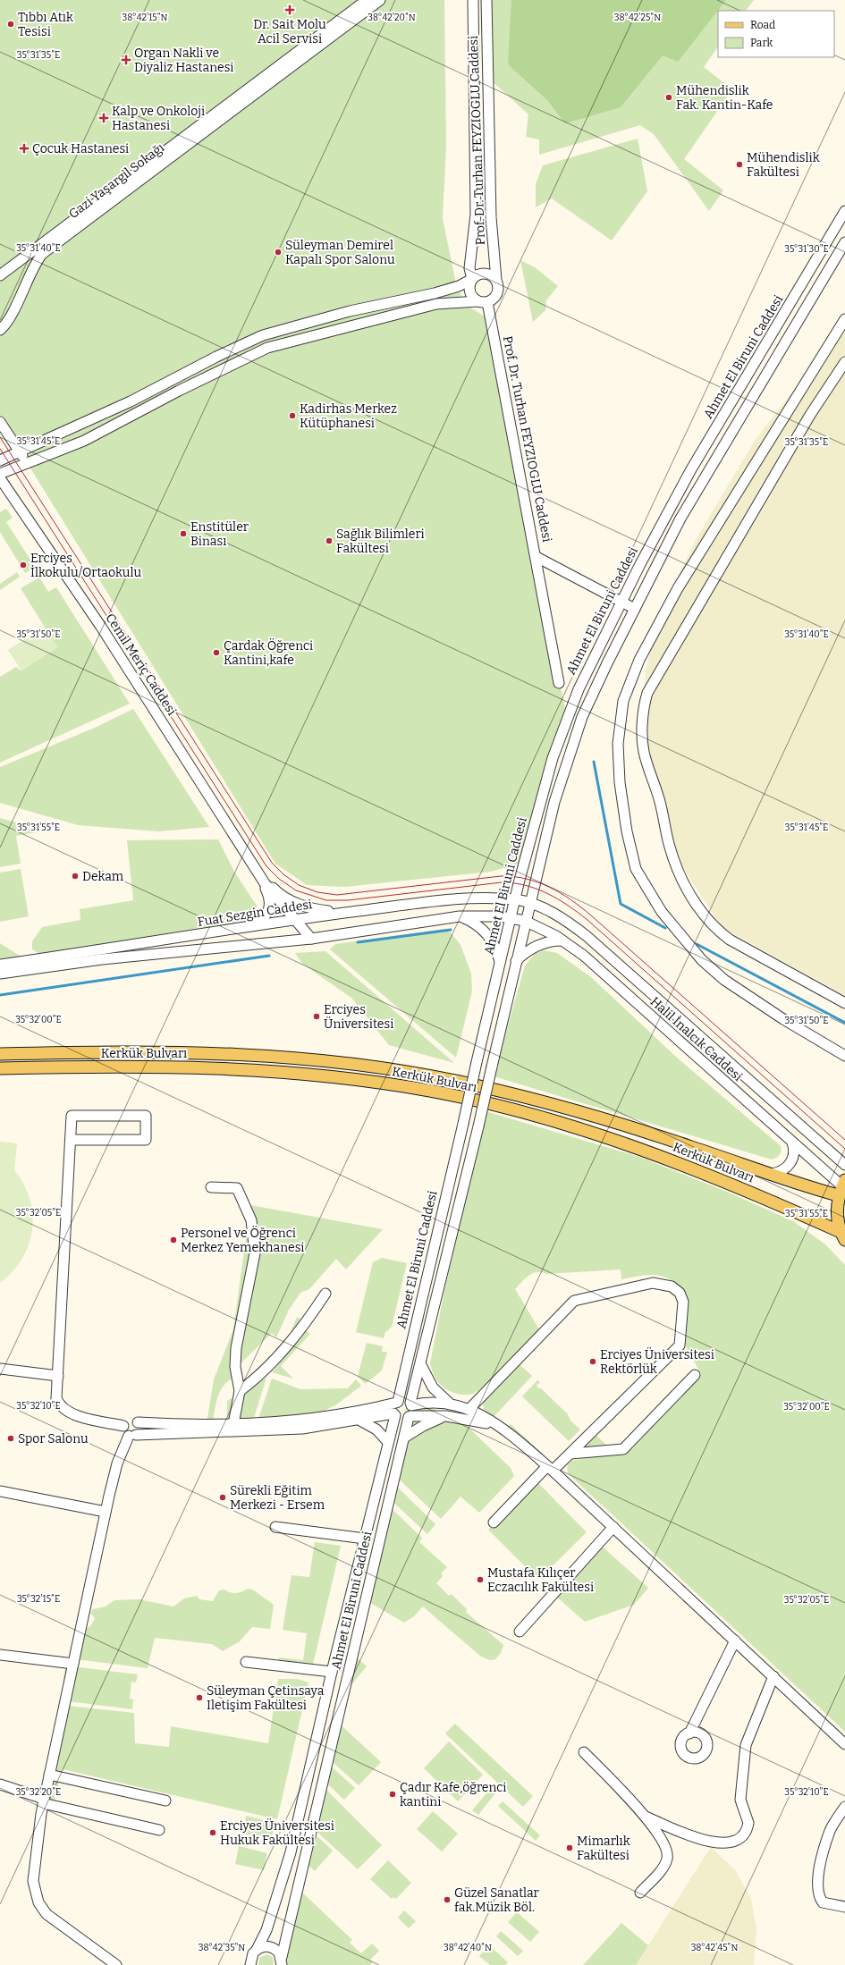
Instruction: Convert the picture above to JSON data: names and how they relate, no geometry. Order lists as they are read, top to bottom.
{
  "streets": {
    "main road": ["Kerkük Bulvarı"],
    "street": [
      "Prof. Dr. Turhan FEYZIOGLU Caddesi",
      "Gazi Yaşargil Sokağı",
      "Ahmet El Biruni Caddesi",
      "Cemil Meriç Caddesi",
      "Fuat Sezgin Caddesi",
      "Halil İnalcık Caddesi"
    ]
  },
  "crossings": [
    ["Prof. Dr. Turhan FEYZIOGLU Caddesi", "Ahmet El Biruni Caddesi"],
    ["Ahmet El Biruni Caddesi", "Fuat Sezgin Caddesi"],
    ["Ahmet El Biruni Caddesi", "Halil İnalcık Caddesi"],
    ["Fuat Sezgin Caddesi", "Halil İnalcık Caddesi"],
    ["Halil İnalcık Caddesi", "Kerkük Bulvarı"]
  ],
  "places": {
    "health": [
      "Dr. Sait Molu Acil Servisi",
      "Organ Nakli ve Diyaliz Hastanesi",
      "Kalp ve Onkoloji Hastanesi",
      "Çocuk Hastanesi"
    ],
    "other": [
      "Tıbbı Atık Tesisi",
      "Mühendislik Fak. Kantin-Kafe",
      "Mühendislik Fakültesi",
      "Süleyman Demirel Kapalı Spor Salonu",
      "Kadirhas Merkez Kütüphanesi",
      "Enstitüler Binası",
      "Sağlık Bilimleri Fakültesi",
      "Erciyes İlkokulu/Ortaokulu",
      "Çardak Öğrenci Kantini,kafe",
      "Dekam",
      "Erciyes Üniversitesi",
      "Personel ve Öğrenci Merkez Yemekhanesi",
      "Erciyes Üniversitesi Rektörlük",
      "Spor Salonu",
      "Sürekli Eğitim Merkezi - Ersem",
      "Mustafa Kılıçer Eczacılık Fakültesi",
      "Süleyman Çetinsaya Iletişim Fakültesi",
      "Çadır Kafe,öğrenci kantini",
      "Erciyes Üniversitesi Hukuk Fakültesi",
      "Mimarlık Fakültesi",
      "Güzel Sanatlar fak.Müzik Böl."
    ]
  },
  "legend": ["Road", "Park"],
  "coordinates": [
    "38°42'15\"N",
    "38°42'20\"N",
    "38°42'25\"N",
    "35°31'35\"E",
    "35°31'40\"E",
    "35°31'30\"E",
    "35°31'45\"E",
    "35°31'50\"E",
    "35°31'55\"E",
    "35°32'00\"E",
    "35°32'05\"E",
    "35°32'10\"E",
    "35°32'15\"E",
    "35°32'20\"E",
    "38°42'35\"N",
    "38°42'40\"N",
    "38°42'45\"N"
  ]
}
